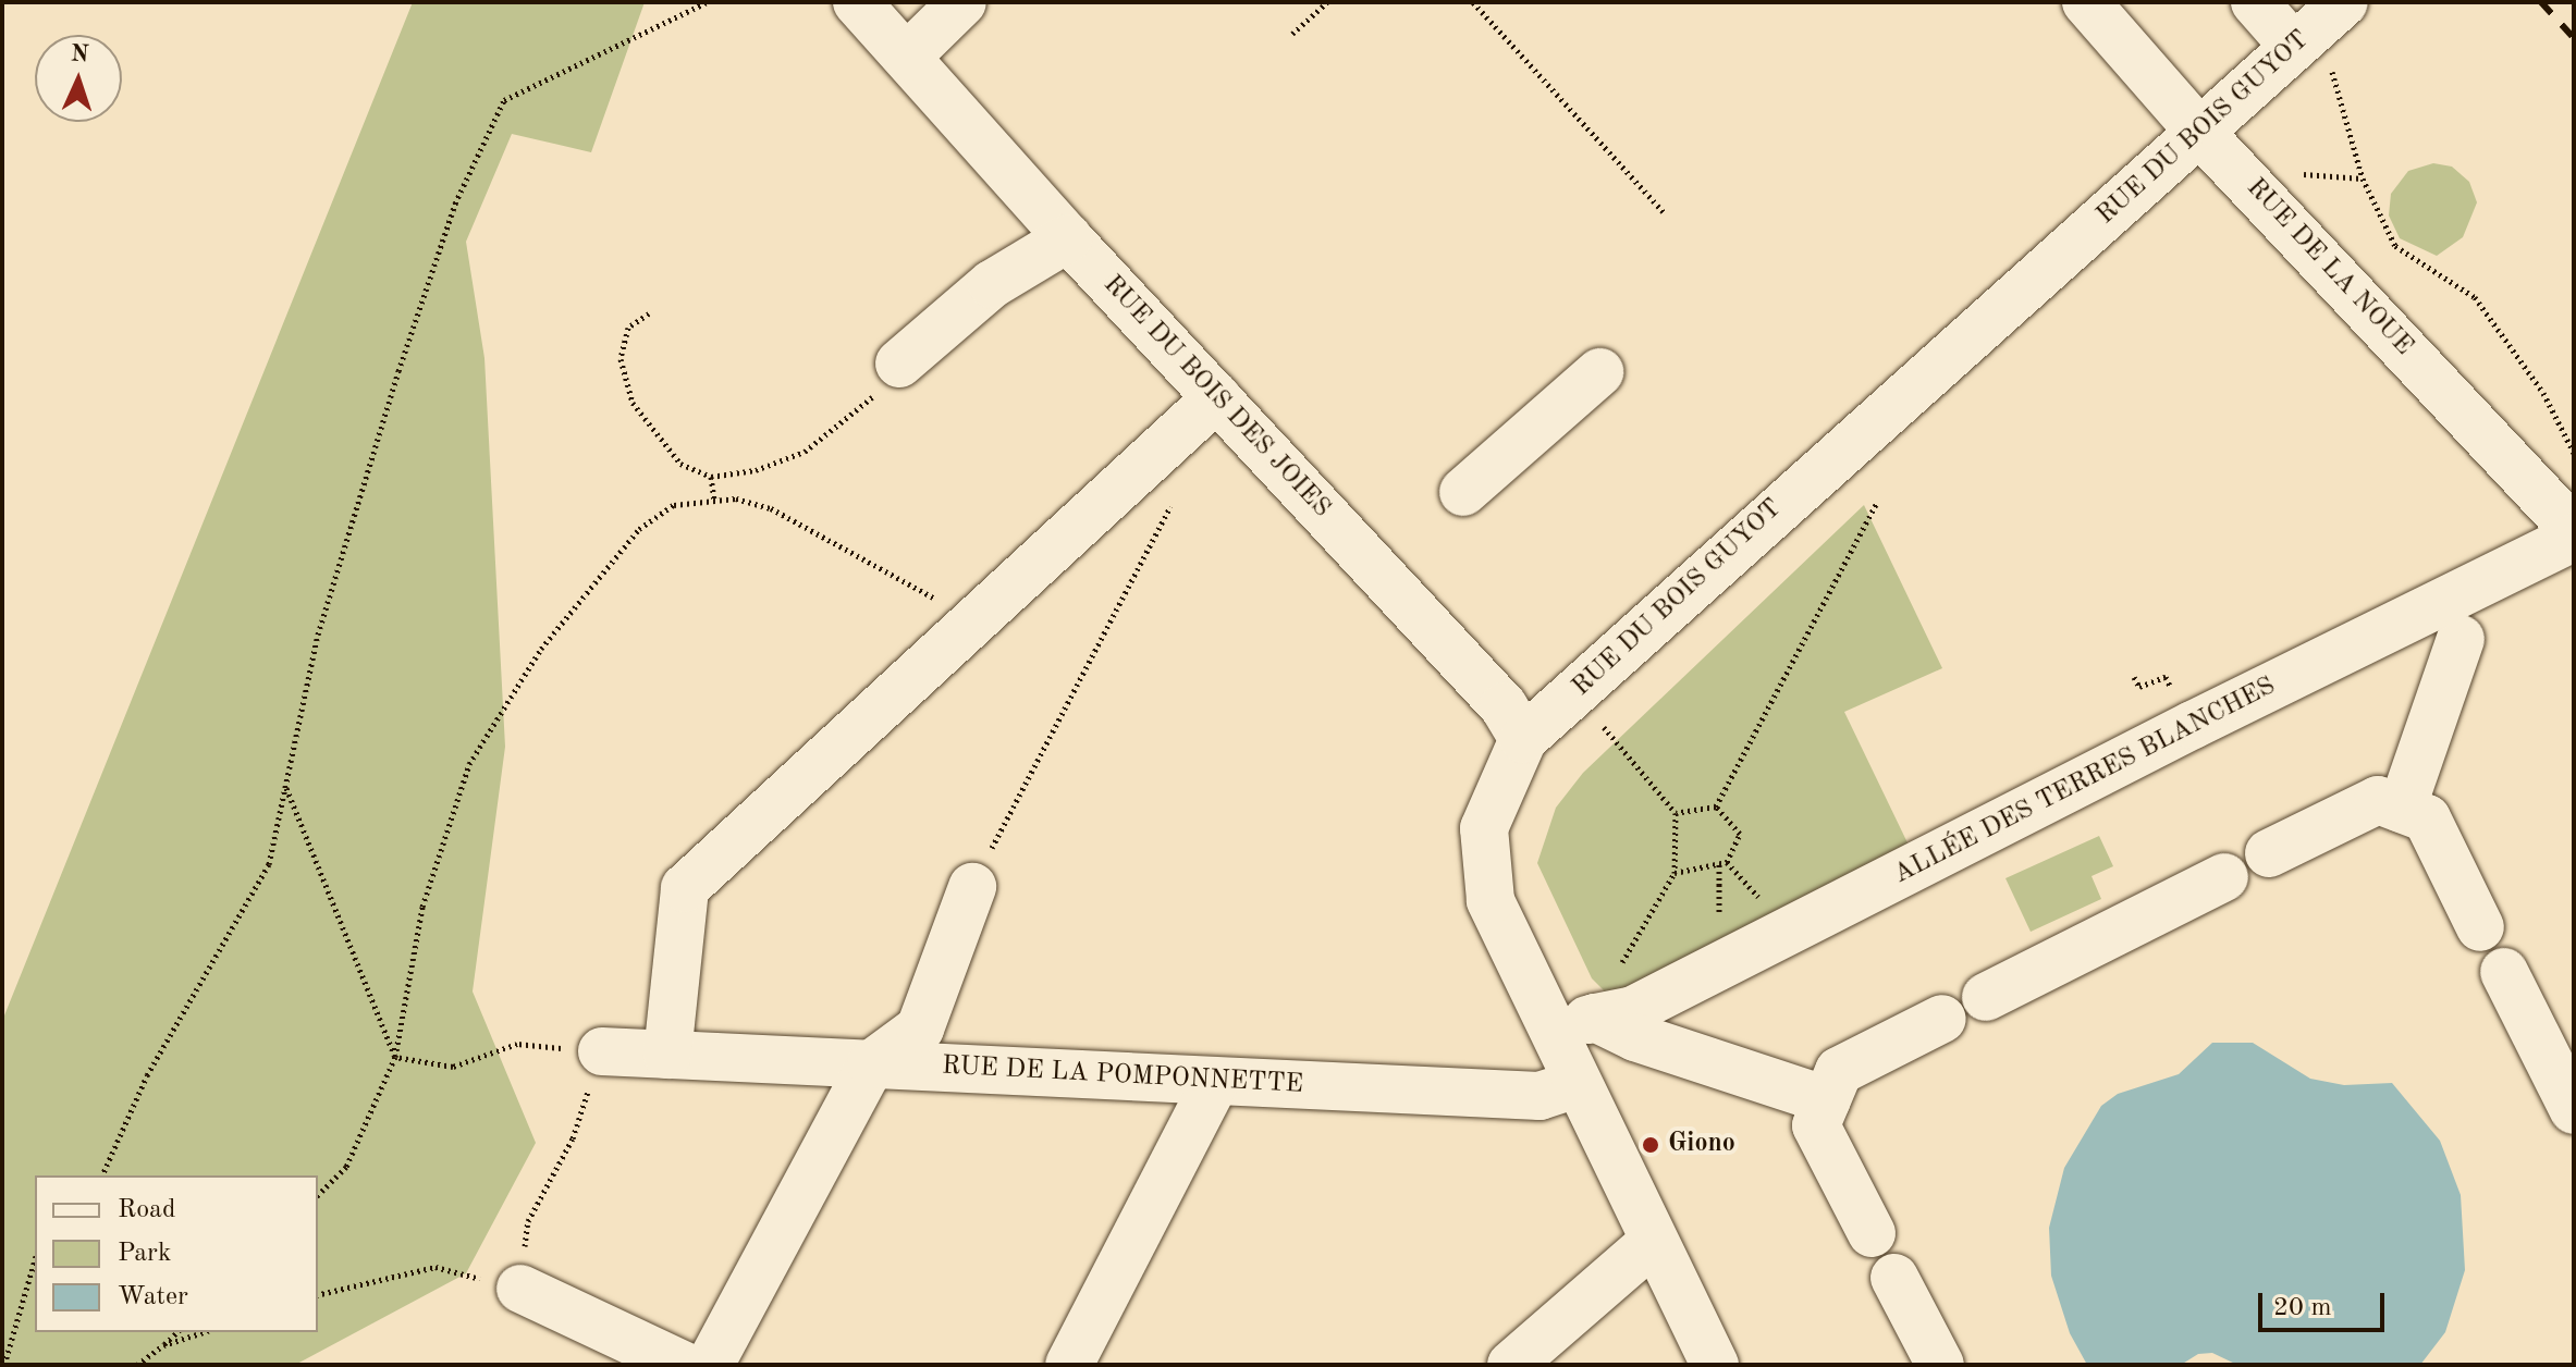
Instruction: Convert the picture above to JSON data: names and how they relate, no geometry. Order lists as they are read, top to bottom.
{
  "streets": {
    "street": [
      "RUE DU BOIS GUYOT",
      "RUE DE LA NOUE",
      "RUE DU BOIS DES JOIES",
      "ALLÉE DES TERRES BLANCHES",
      "RUE DE LA POMPONNETTE"
    ]
  },
  "crossings": [
    ["RUE DU BOIS GUYOT", "RUE DE LA NOUE"],
    ["RUE DU BOIS GUYOT", "RUE DU BOIS DES JOIES"],
    ["RUE DU BOIS GUYOT", "ALLÉE DES TERRES BLANCHES"],
    ["RUE DU BOIS GUYOT", "RUE DE LA POMPONNETTE"]
  ],
  "places": ["Giono"],
  "legend": ["Road", "Park", "Water"],
  "scale_bar": "20 m",
  "north": "top"
}
